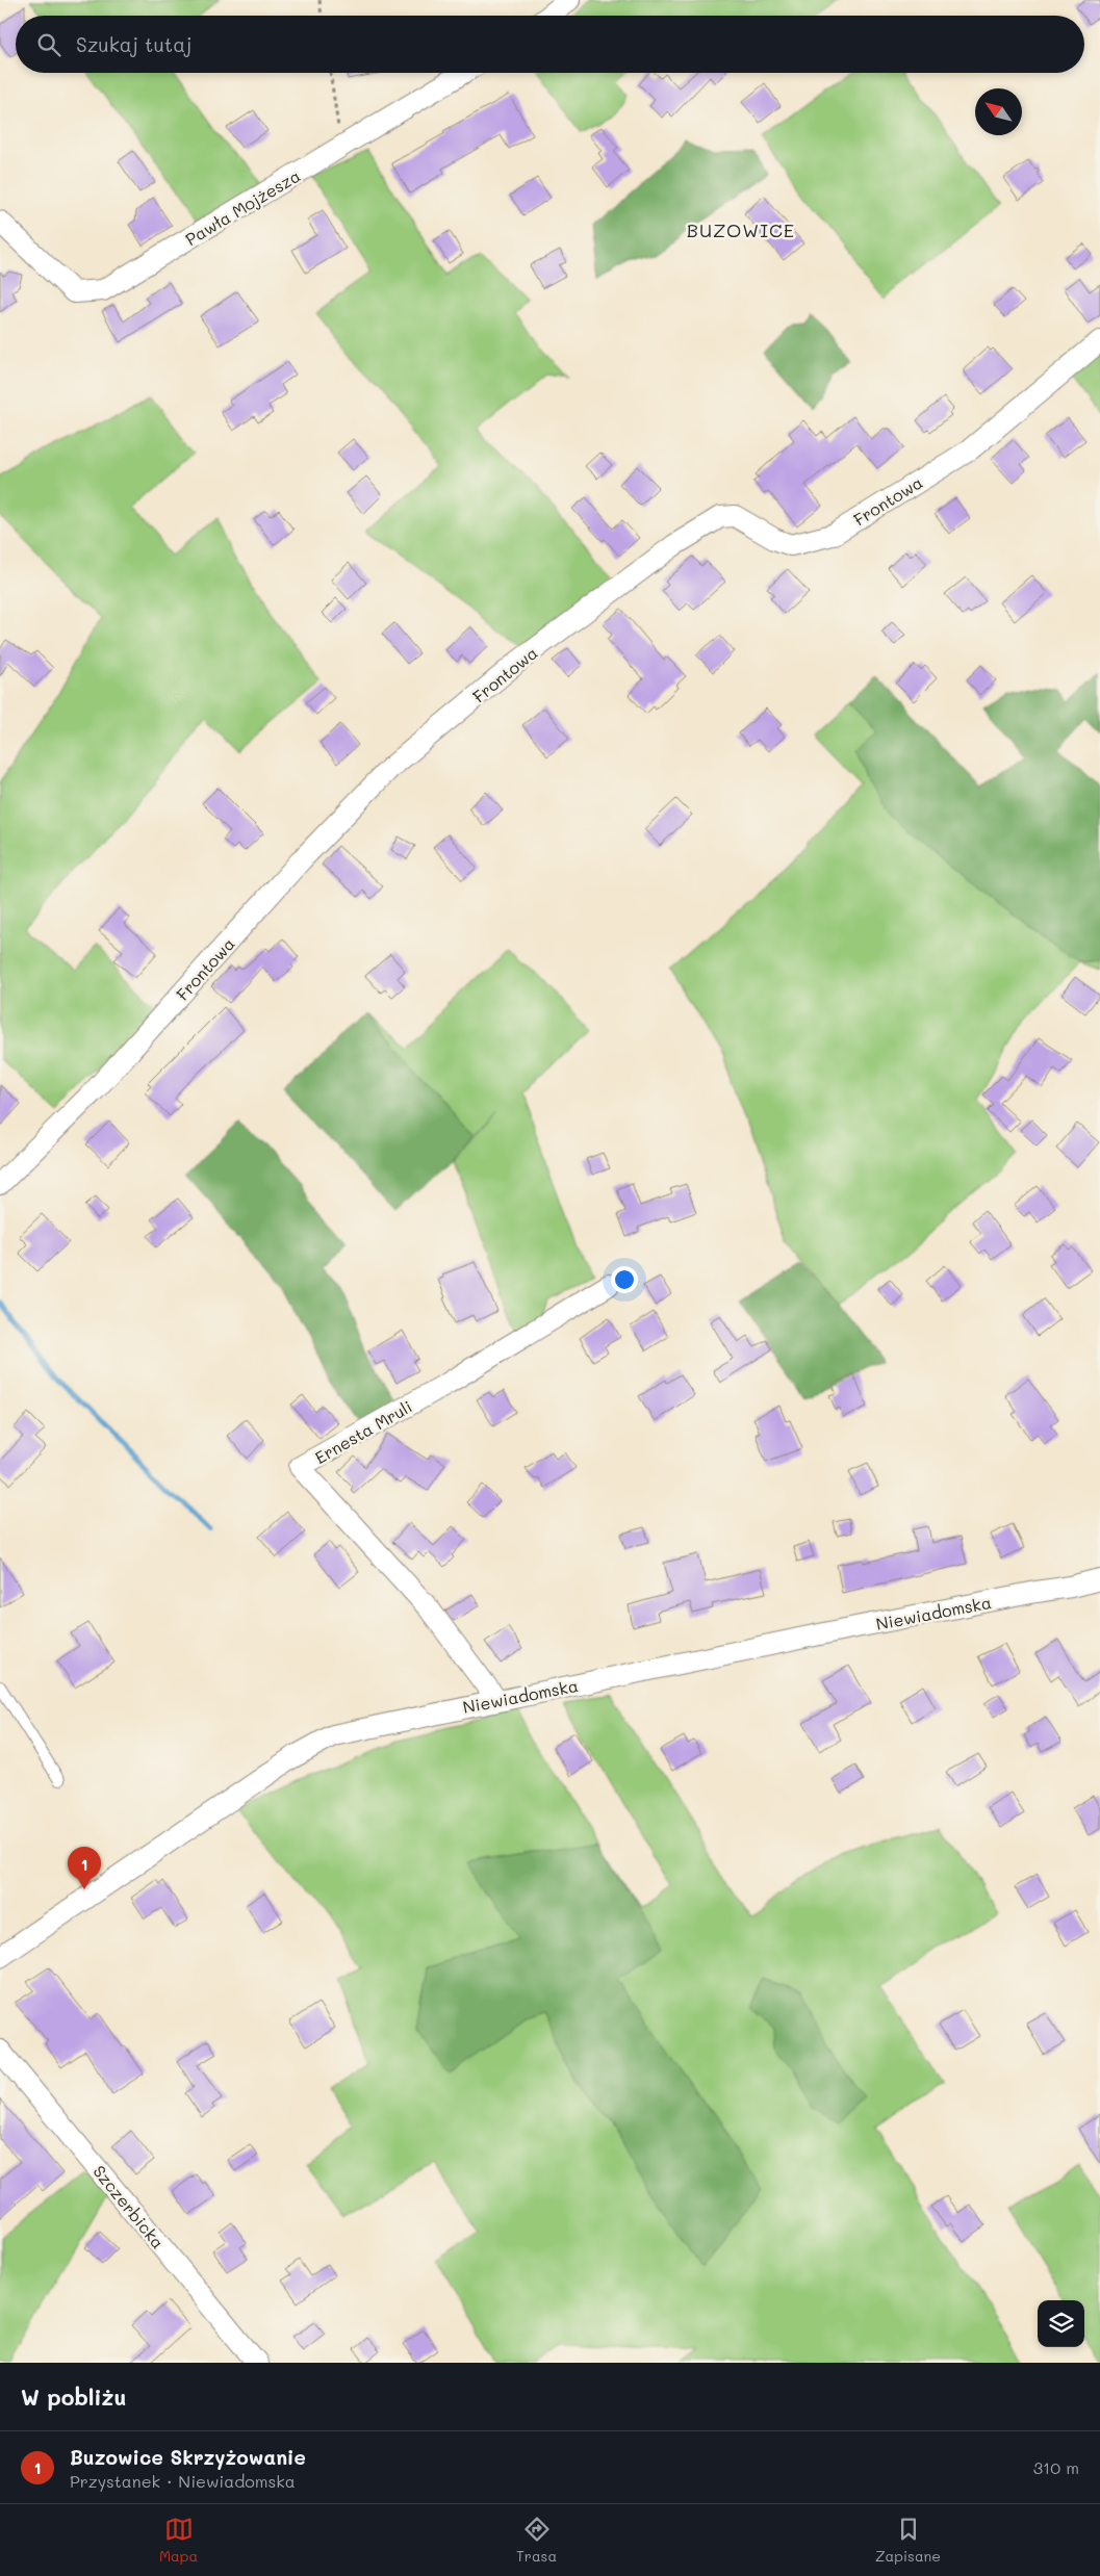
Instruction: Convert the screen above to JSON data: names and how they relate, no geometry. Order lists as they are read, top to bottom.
{
  "streets": {
    "street": [
      "Pawła Mojżesza",
      "Frontowa",
      "Ernesta Mruli",
      "Niewiadomska",
      "Szczerbicka"
    ]
  },
  "crossings": [
    ["Ernesta Mruli", "Niewiadomska"]
  ],
  "districts": ["BUZOWICE"],
  "north": "top left",
  "page": {
    "search": "Szukaj tutaj",
    "pins": "1",
    "heading": "W pobliżu",
    "list": [
      {
        "mark": "1",
        "name": "Buzowice Skrzyżowanie",
        "note": "Przystanek · Niewiadomska",
        "value": "310 m"
      }
    ],
    "nav": ["Mapa", "Trasa", "Zapisane"]
  }
}
